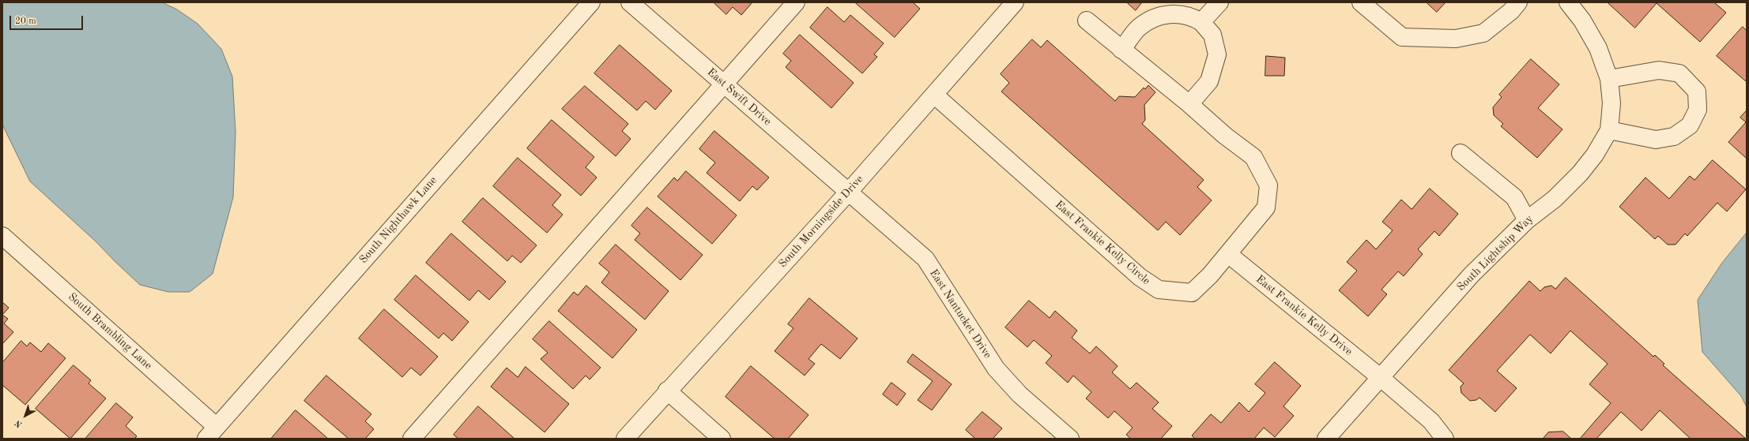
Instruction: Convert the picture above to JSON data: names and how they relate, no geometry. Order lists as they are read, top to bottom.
{
  "streets": {
    "street": [
      "East Swift Drive",
      "South Nighthawk Lane",
      "South Morningside Drive",
      "East Frankie Kelly Circle",
      "South Lightship Way",
      "East Nantucket Drive",
      "East Frankie Kelly Drive",
      "South Brambling Lane"
    ]
  },
  "crossings": [
    ["East Swift Drive", "South Morningside Drive"],
    ["East Swift Drive", "East Nantucket Drive"],
    ["South Nighthawk Lane", "South Brambling Lane"],
    ["South Morningside Drive", "East Frankie Kelly Circle"],
    ["South Morningside Drive", "East Nantucket Drive"],
    ["East Frankie Kelly Circle", "East Frankie Kelly Drive"],
    ["South Lightship Way", "East Frankie Kelly Drive"]
  ],
  "scale_bar": "20 m",
  "north": "bottom left"
}
